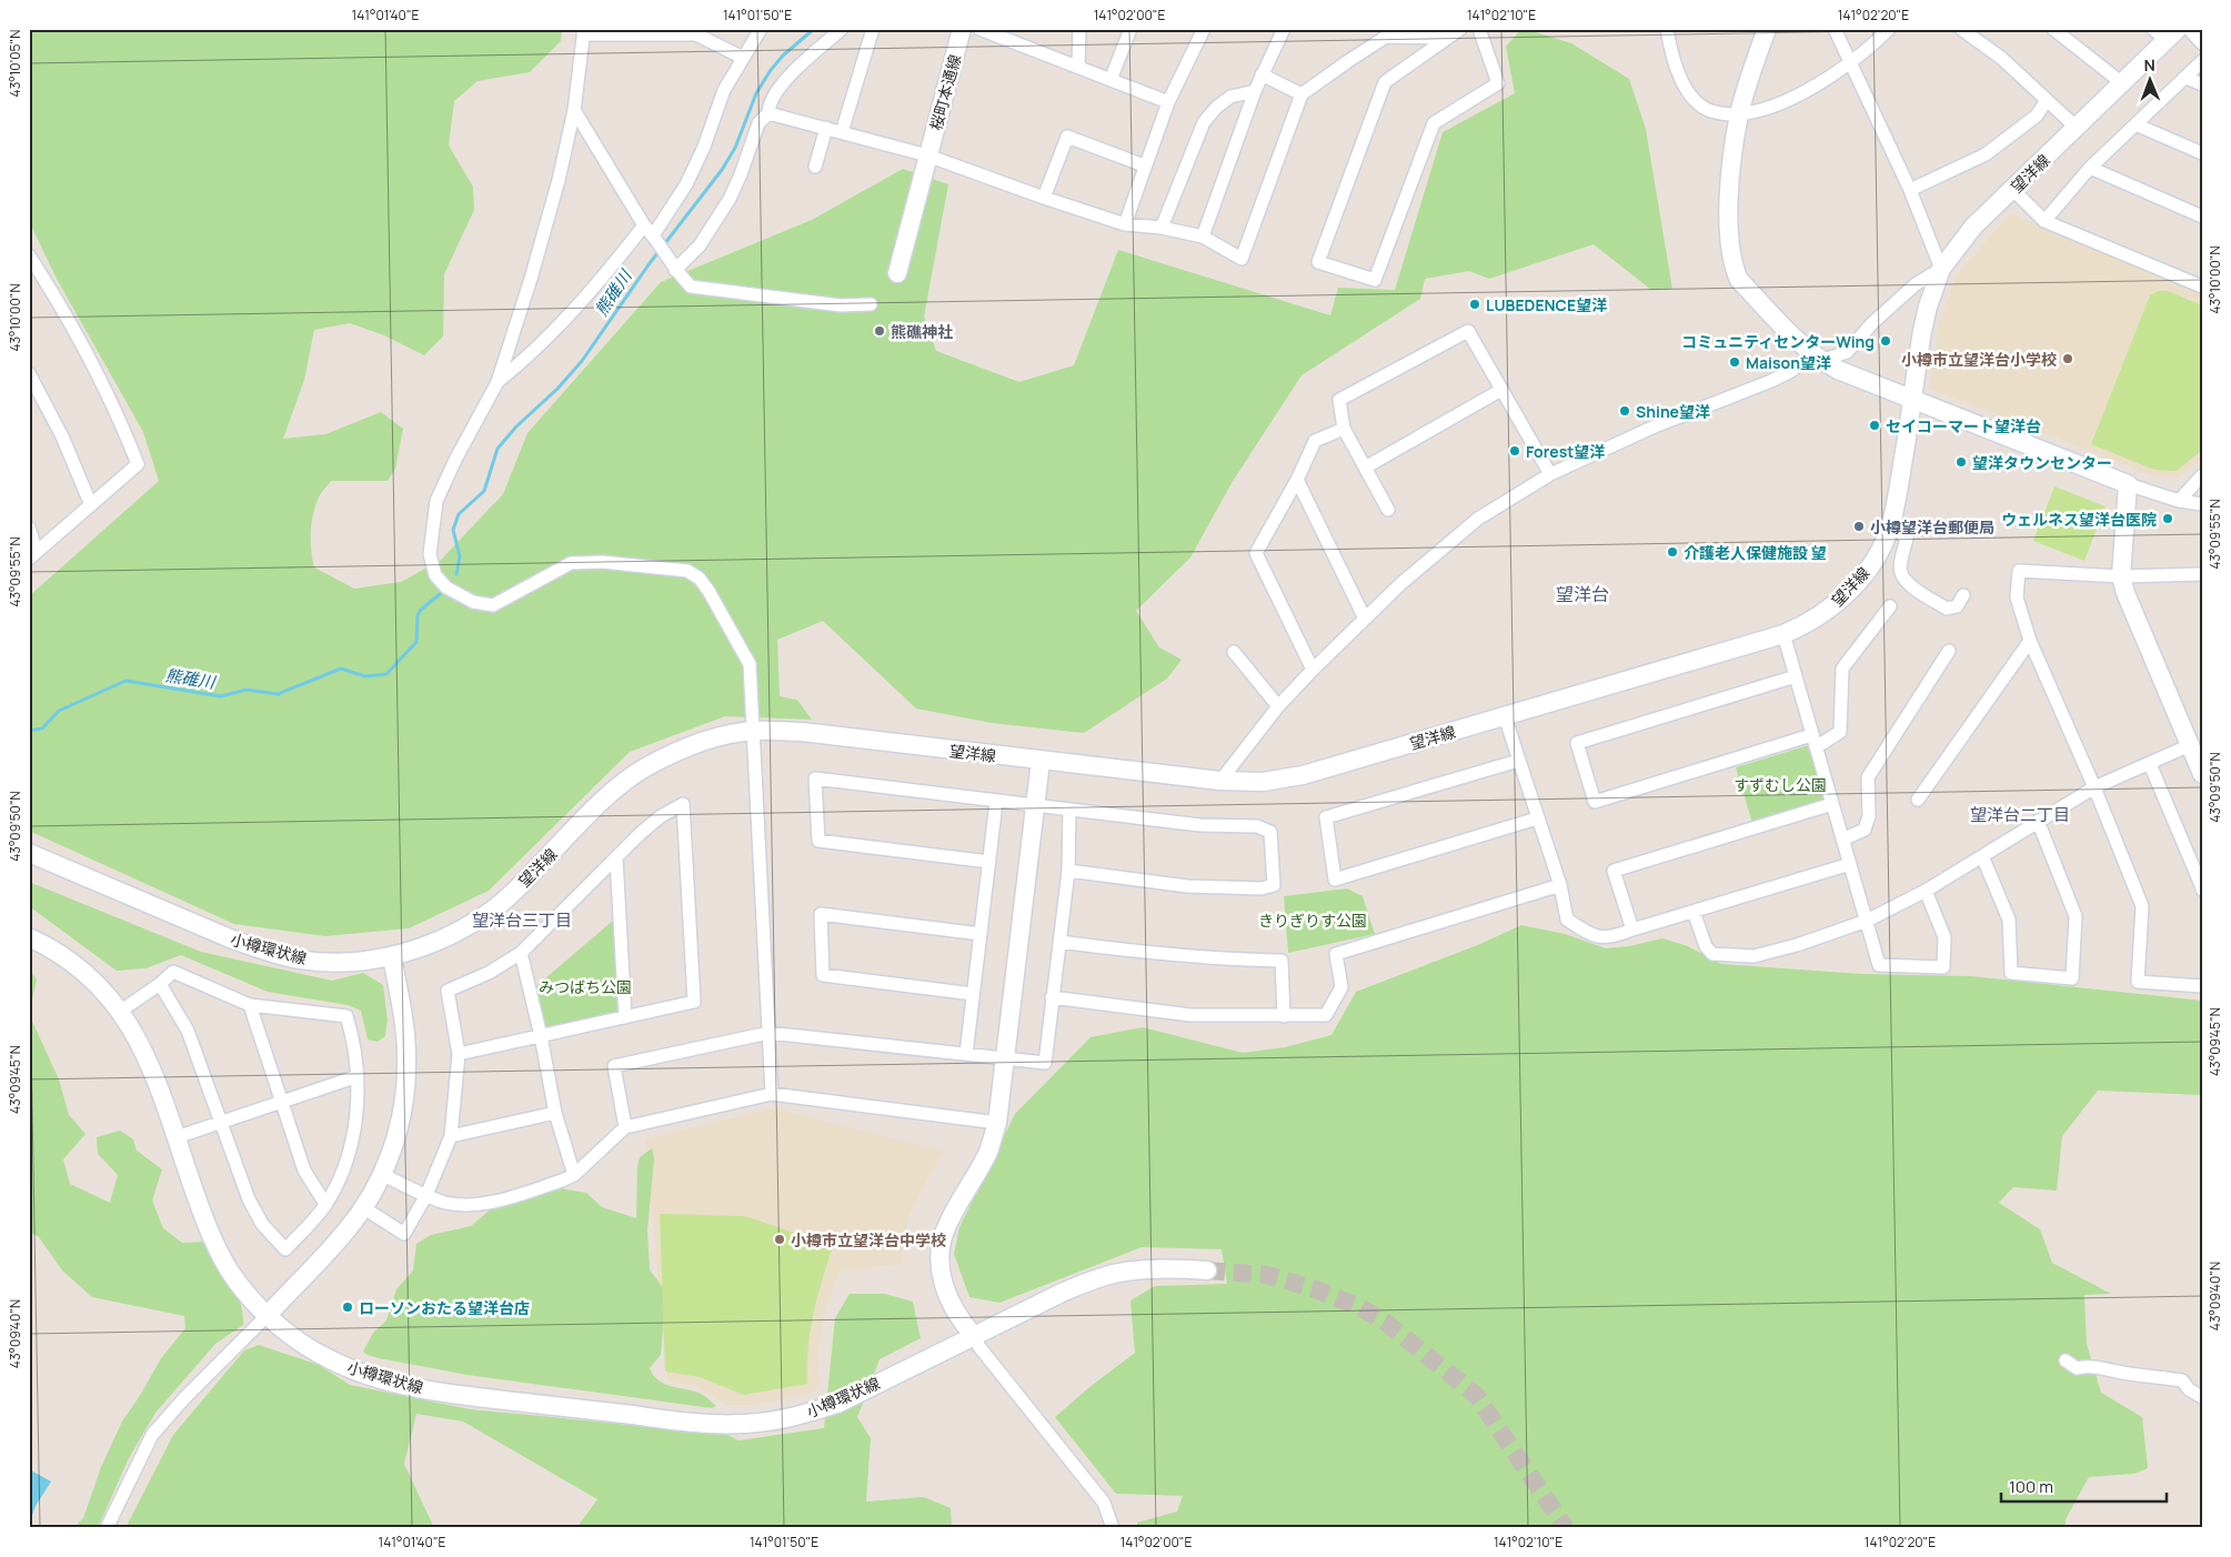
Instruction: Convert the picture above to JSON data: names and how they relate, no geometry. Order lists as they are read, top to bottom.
{
  "streets": {
    "street": ["桜町本通線", "望洋線", "小樽環状線"]
  },
  "crossings": [
    ["望洋線", "小樽環状線"]
  ],
  "districts": ["望洋台", "望洋台二丁目", "望洋台三丁目"],
  "water": ["熊碓川"],
  "parks": ["すずむし公園", "きりぎりす公園", "みつばち公園"],
  "places": [
    "LUBEDENCE望洋",
    "熊礁神社",
    "コミュニティセンターWing",
    "小樽市立望洋台小学校",
    "Maison望洋",
    "Shine望洋",
    "セイコーマート望洋台",
    "Forest望洋",
    "望洋タウンセンター",
    "ウェルネス望洋台医院",
    "小樽望洋台郵便局",
    "介護老人保健施設 望",
    "小樽市立望洋台中学校",
    "ローソンおたる望洋台店"
  ],
  "scale_bar": "100 m",
  "north": "top",
  "coordinates": [
    "141°01'40\"E",
    "141°01'50\"E",
    "141°02'00\"E",
    "141°02'10\"E",
    "141°02'20\"E",
    "43°10'05\"N",
    "43°10'00\"N",
    "43°09'55\"N",
    "43°09'50\"N",
    "43°09'45\"N",
    "43°09'40\"N"
  ]
}
